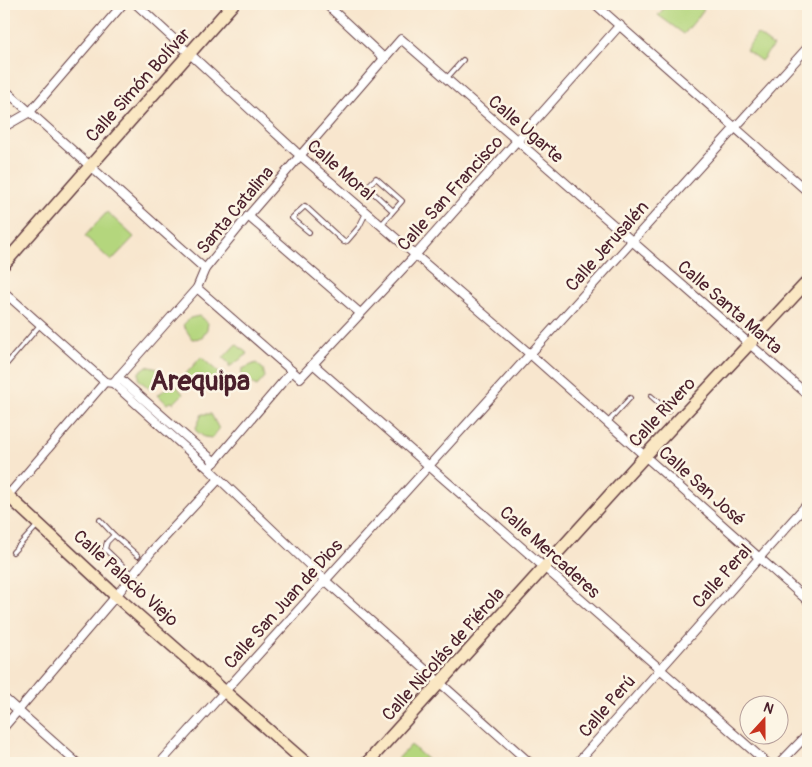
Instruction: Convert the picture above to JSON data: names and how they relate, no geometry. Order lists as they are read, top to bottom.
{
  "streets": {
    "street": [
      "Calle Simón Bolívar",
      "Calle Ugarte",
      "Calle Moral",
      "Calle San Francisco",
      "Santa Catalina",
      "Calle Jerusalén",
      "Calle Santa Marta",
      "Calle Rivero",
      "Calle San José",
      "Calle Mercaderes",
      "Calle Peral",
      "Calle Palacio Viejo",
      "Calle San Juan de Dios",
      "Calle Nicolás de Piérola",
      "Calle Perú"
    ]
  },
  "crossings": [
    ["Calle Simón Bolívar", "Calle Moral"],
    ["Calle Ugarte", "Calle San Francisco"],
    ["Calle Ugarte", "Santa Catalina"],
    ["Calle Ugarte", "Calle Jerusalén"],
    ["Calle Ugarte", "Calle Santa Marta"],
    ["Calle Moral", "Calle San Francisco"],
    ["Calle Moral", "Santa Catalina"],
    ["Calle Moral", "Calle Jerusalén"],
    ["Calle Moral", "Calle San José"],
    ["Calle San Francisco", "Calle Mercaderes"],
    ["Santa Catalina", "Calle Palacio Viejo"],
    ["Calle Jerusalén", "Calle Santa Marta"],
    ["Calle Jerusalén", "Calle San José"],
    ["Calle Jerusalén", "Calle Mercaderes"],
    ["Calle Jerusalén", "Calle San Juan de Dios"],
    ["Calle Santa Marta", "Calle Rivero"],
    ["Calle Rivero", "Calle San José"],
    ["Calle Rivero", "Calle Mercaderes"],
    ["Calle Rivero", "Calle Nicolás de Piérola"],
    ["Calle San José", "Calle Peral"],
    ["Calle Mercaderes", "Calle Peral"],
    ["Calle Mercaderes", "Calle San Juan de Dios"],
    ["Calle Mercaderes", "Calle Nicolás de Piérola"],
    ["Calle Mercaderes", "Calle Perú"],
    ["Calle Peral", "Calle Perú"],
    ["Calle Palacio Viejo", "Calle San Juan de Dios"]
  ],
  "districts": ["Arequipa"],
  "north": "top"
}
